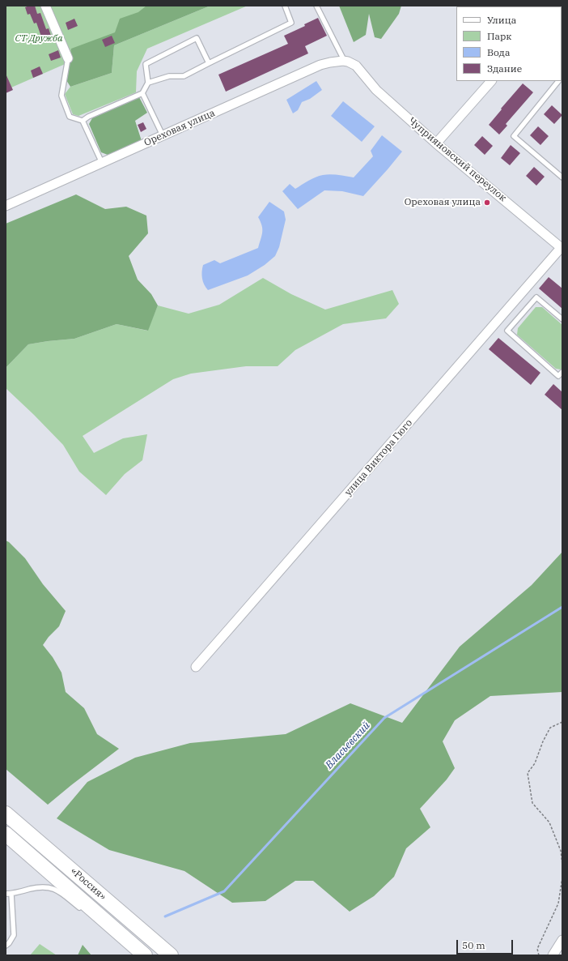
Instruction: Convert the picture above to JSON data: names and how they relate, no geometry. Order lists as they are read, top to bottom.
{
  "streets": {
    "highway": ["«Россия»"],
    "street": ["Ореховая улица", "Чуприяновский переулок", "улица Виктора Гюго"]
  },
  "crossings": [
    ["Ореховая улица", "Чуприяновский переулок"],
    ["Чуприяновский переулок", "улица Виктора Гюго"]
  ],
  "water": ["Власьевский"],
  "parks": ["СТ Дружба"],
  "places": ["Ореховая улица"],
  "legend": [
    "Улица",
    "Парк",
    "Вода",
    "Здание"
  ],
  "scale_bar": "50 m"
}
